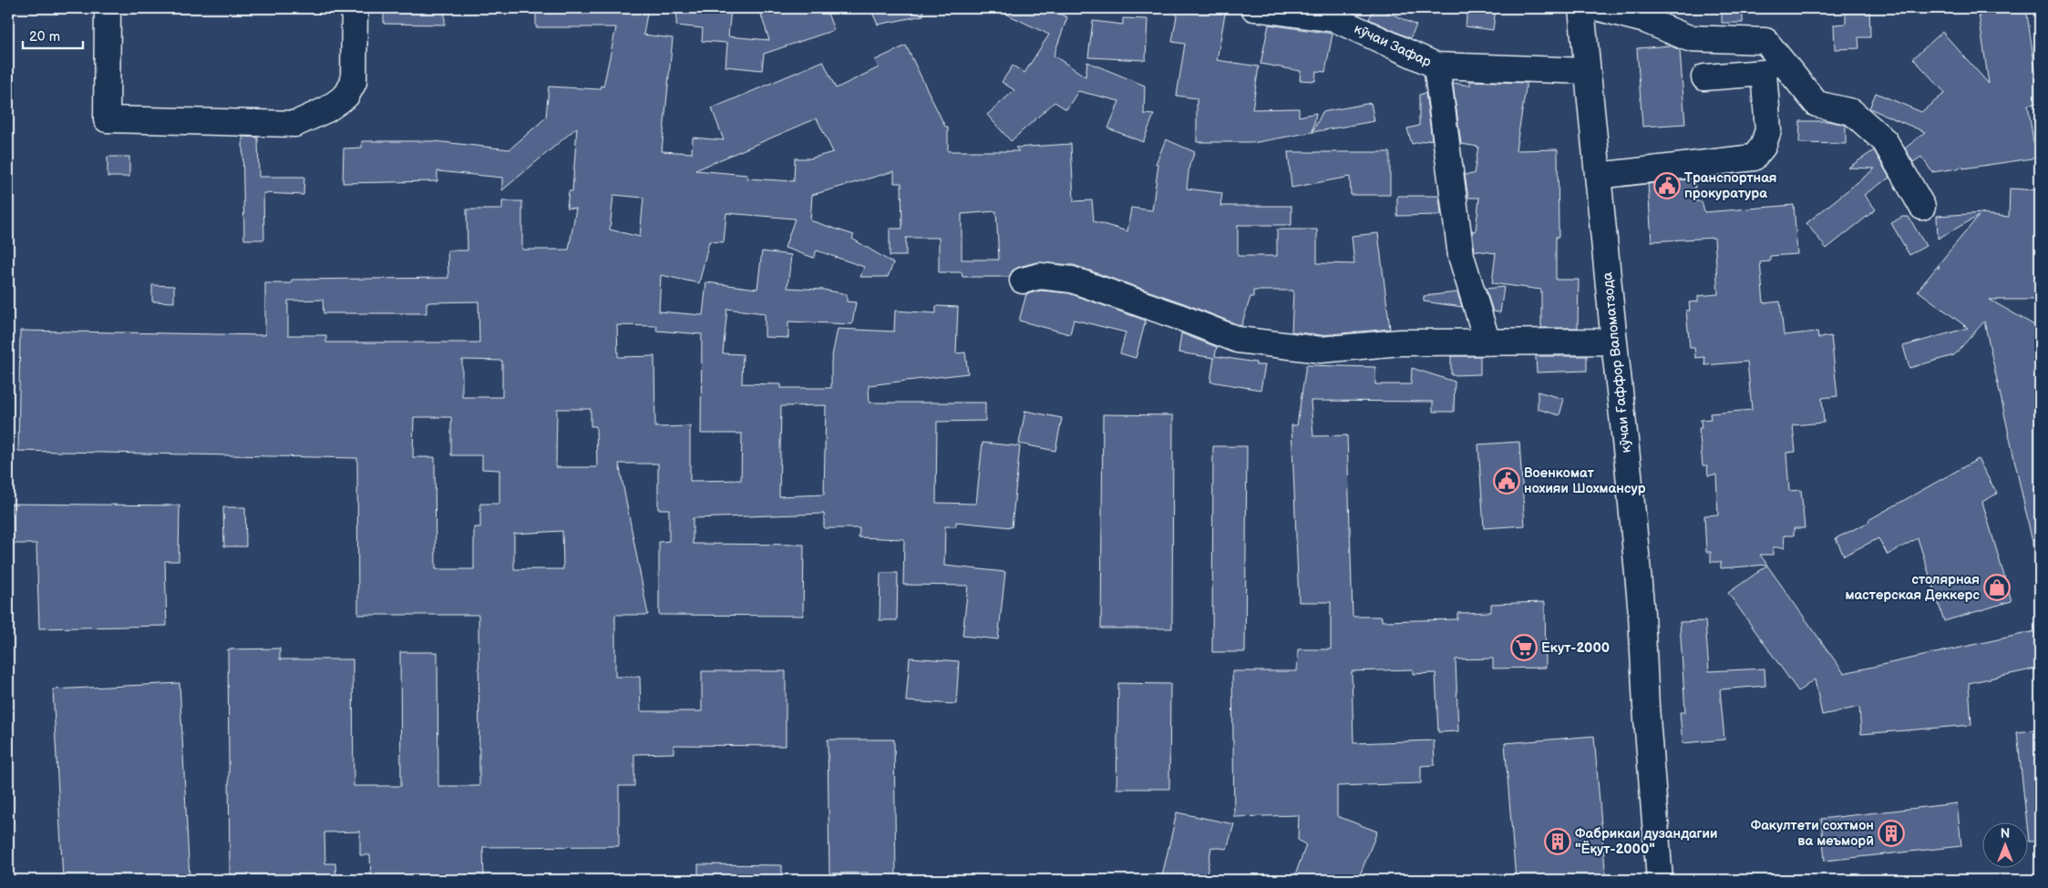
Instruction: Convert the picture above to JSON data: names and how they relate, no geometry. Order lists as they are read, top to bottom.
{
  "streets": {
    "street": ["кӯчаи Зафар", "кӯчаи Ғаффор Валоматзода"]
  },
  "crossings": [
    ["кӯчаи Зафар", "кӯчаи Ғаффор Валоматзода"]
  ],
  "places": {
    "public building": ["Транспортная прокуратура", "Военкомат нохияи Шохмансур"],
    "shop": ["столярная мастерская Деккерс"],
    "supermarket": ["Екут-2000"],
    "building": ["Факултети сохтмон ва меъморӣ", "Фабрикаи дузандагии \"Ёқут-2000\""]
  },
  "scale_bar": "20 m",
  "north": "top"
}
